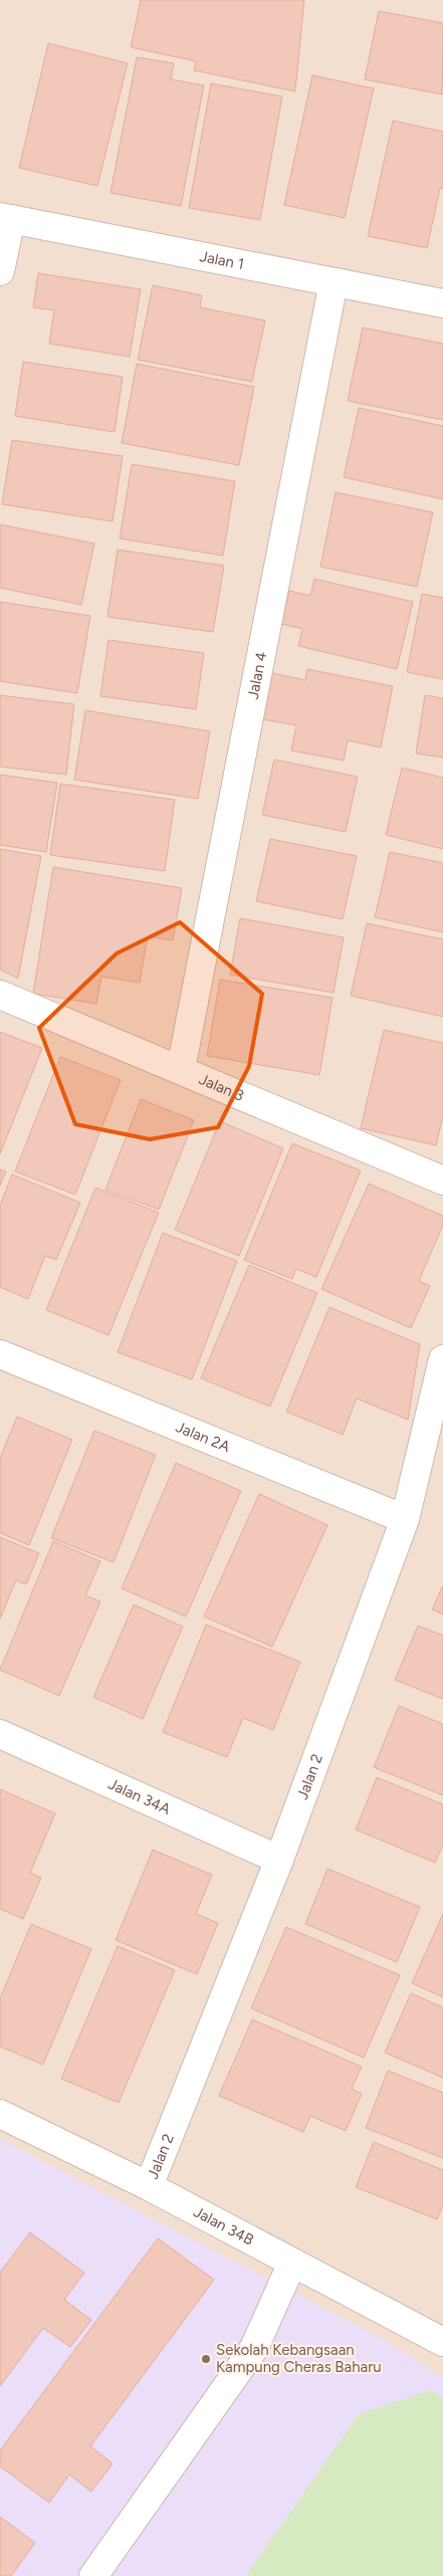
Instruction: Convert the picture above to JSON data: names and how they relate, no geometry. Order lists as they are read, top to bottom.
{
  "streets": {
    "street": [
      "Jalan 1",
      "Jalan 4",
      "Jalan 3",
      "Jalan 2A",
      "Jalan 2",
      "Jalan 34A",
      "Jalan 34B"
    ]
  },
  "crossings": [
    ["Jalan 1", "Jalan 4"],
    ["Jalan 4", "Jalan 3"],
    ["Jalan 2A", "Jalan 2"],
    ["Jalan 2", "Jalan 34A"],
    ["Jalan 2", "Jalan 34B"]
  ],
  "places": ["Sekolah Kebangsaan Kampung Cheras Baharu"]
}
